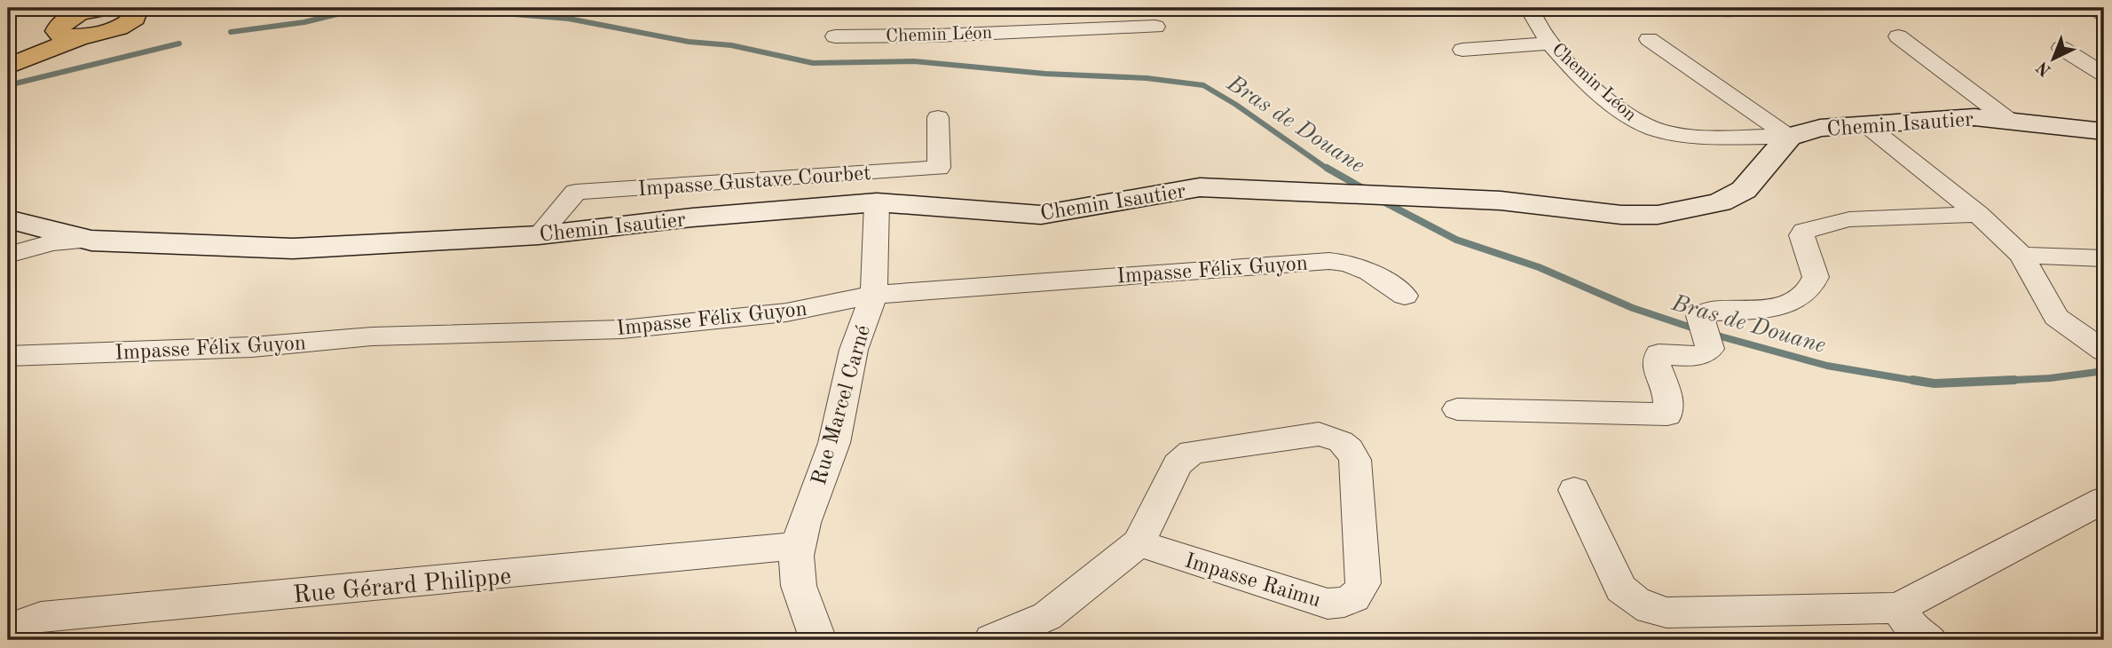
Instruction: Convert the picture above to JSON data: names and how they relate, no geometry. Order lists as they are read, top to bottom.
{
  "streets": {
    "main road": ["Chemin Isautier"],
    "street": [
      "Chemin Léon",
      "Impasse Gustave Courbet",
      "Impasse Félix Guyon",
      "Rue Marcel Carné",
      "Impasse Raimu",
      "Rue Gérard Philippe"
    ]
  },
  "crossings": [
    ["Chemin Léon", "Chemin Isautier"],
    ["Chemin Isautier", "Impasse Gustave Courbet"],
    ["Chemin Isautier", "Rue Marcel Carné"],
    ["Impasse Félix Guyon", "Rue Marcel Carné"],
    ["Rue Marcel Carné", "Rue Gérard Philippe"]
  ],
  "water": ["Bras de Douane"],
  "north": "bottom left"
}
